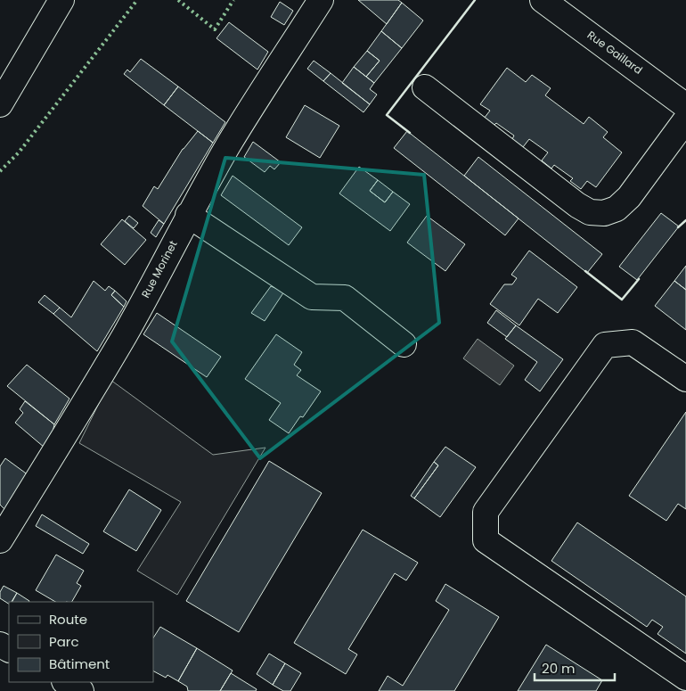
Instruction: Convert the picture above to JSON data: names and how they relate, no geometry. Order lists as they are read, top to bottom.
{
  "streets": {
    "street": ["Rue Gaillard", "Rue Morinet"]
  },
  "legend": ["Route", "Parc", "Bâtiment"],
  "scale_bar": "20 m"
}
